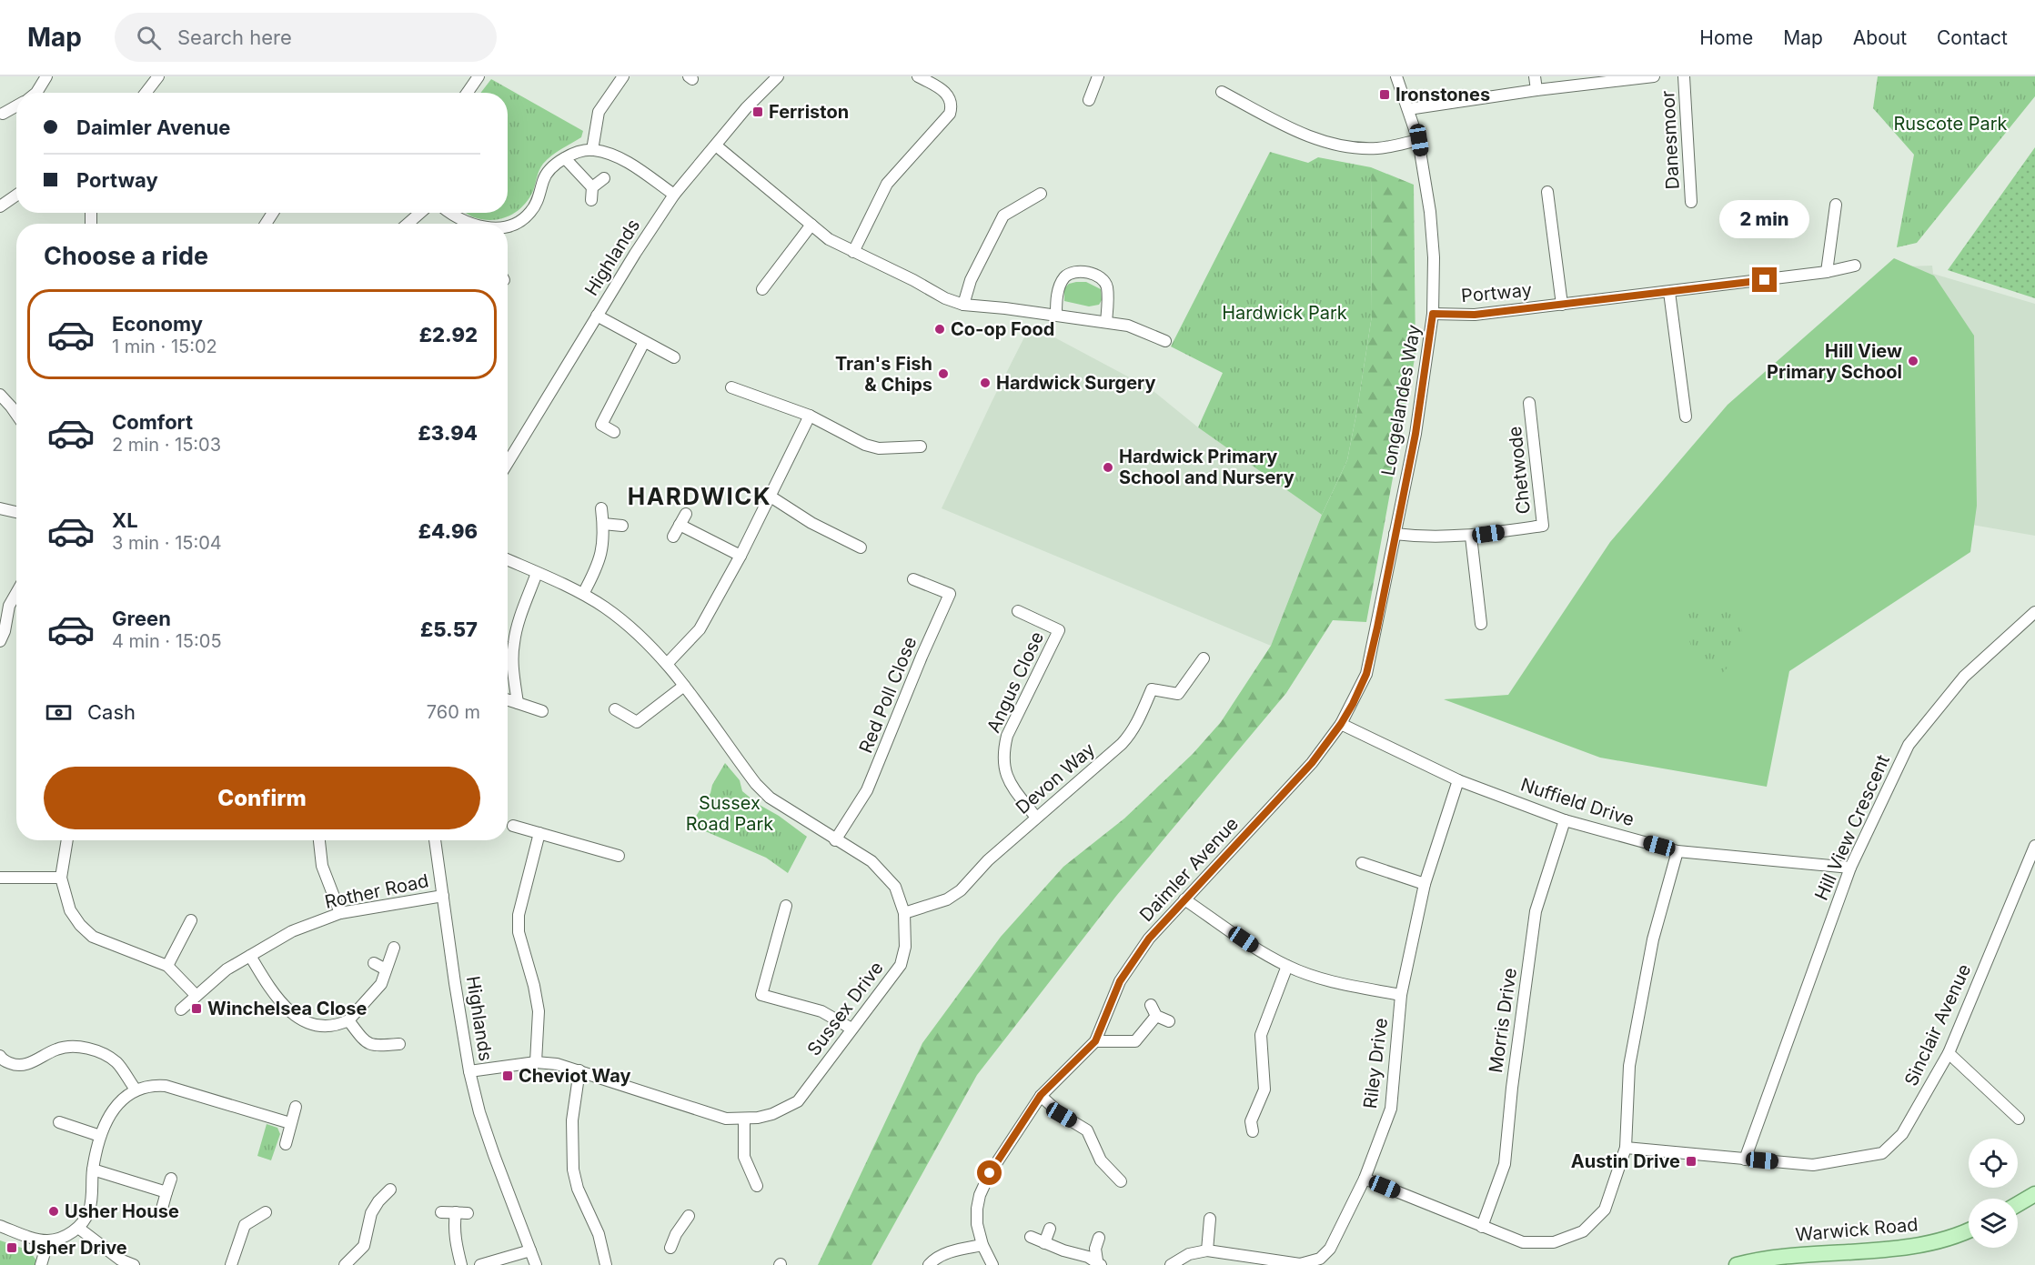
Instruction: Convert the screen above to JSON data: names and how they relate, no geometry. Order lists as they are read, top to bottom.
{
  "streets": {
    "main road": ["Warwick Road"],
    "street": [
      "Danesmoor",
      "Highlands",
      "Portway",
      "Longelandes Way",
      "Chetwode",
      "Angus Close",
      "Red Poll Close",
      "Devon Way",
      "Nuffield Drive",
      "Hill View Crescent",
      "Daimler Avenue",
      "Rother Road",
      "Sussex Drive",
      "Morris Drive",
      "Sinclair Avenue",
      "Riley Drive"
    ]
  },
  "crossings": [
    ["Danesmoor", "Longelandes Way"],
    ["Highlands", "Rother Road"],
    ["Highlands", "Sussex Drive"],
    ["Portway", "Longelandes Way"],
    ["Longelandes Way", "Chetwode"],
    ["Longelandes Way", "Nuffield Drive"],
    ["Longelandes Way", "Daimler Avenue"],
    ["Angus Close", "Devon Way"],
    ["Red Poll Close", "Sussex Drive"],
    ["Devon Way", "Sussex Drive"],
    ["Nuffield Drive", "Hill View Crescent"],
    ["Nuffield Drive", "Daimler Avenue"],
    ["Nuffield Drive", "Morris Drive"],
    ["Nuffield Drive", "Riley Drive"],
    ["Hill View Crescent", "Sinclair Avenue"]
  ],
  "districts": ["HARDWICK"],
  "parks": ["Ruscote Park", "Hardwick Park", "Sussex Road Park"],
  "places": {
    "transit": [
      "Ironstones",
      "Ferriston",
      "Winchelsea Close",
      "Cheviot Way",
      "Austin Drive",
      "Usher Drive"
    ],
    "other": [
      "Co-op Food",
      "Hill View Primary School",
      "Tran's Fish & Chips",
      "Hardwick Surgery",
      "Hardwick Primary School and Nursery",
      "Usher House"
    ]
  },
  "page": {
    "header": "Map",
    "search": "Search here",
    "nav": [
      "Home",
      "Map",
      "About",
      "Contact"
    ],
    "banner": ["Daimler Avenue", "Portway"],
    "bubble": "2 min",
    "heading": "Choose a ride",
    "list": [
      {
        "name": "Economy",
        "note": "1 min · 15:02",
        "value": "£2.92"
      },
      {
        "name": "Comfort",
        "note": "2 min · 15:03",
        "value": "£3.94"
      },
      {
        "name": "XL",
        "note": "3 min · 15:04",
        "value": "£4.96"
      },
      {
        "name": "Green",
        "note": "4 min · 15:05",
        "value": "£5.57"
      }
    ],
    "pay": ["Cash", "760 m"],
    "buttons": "Confirm"
  }
}
